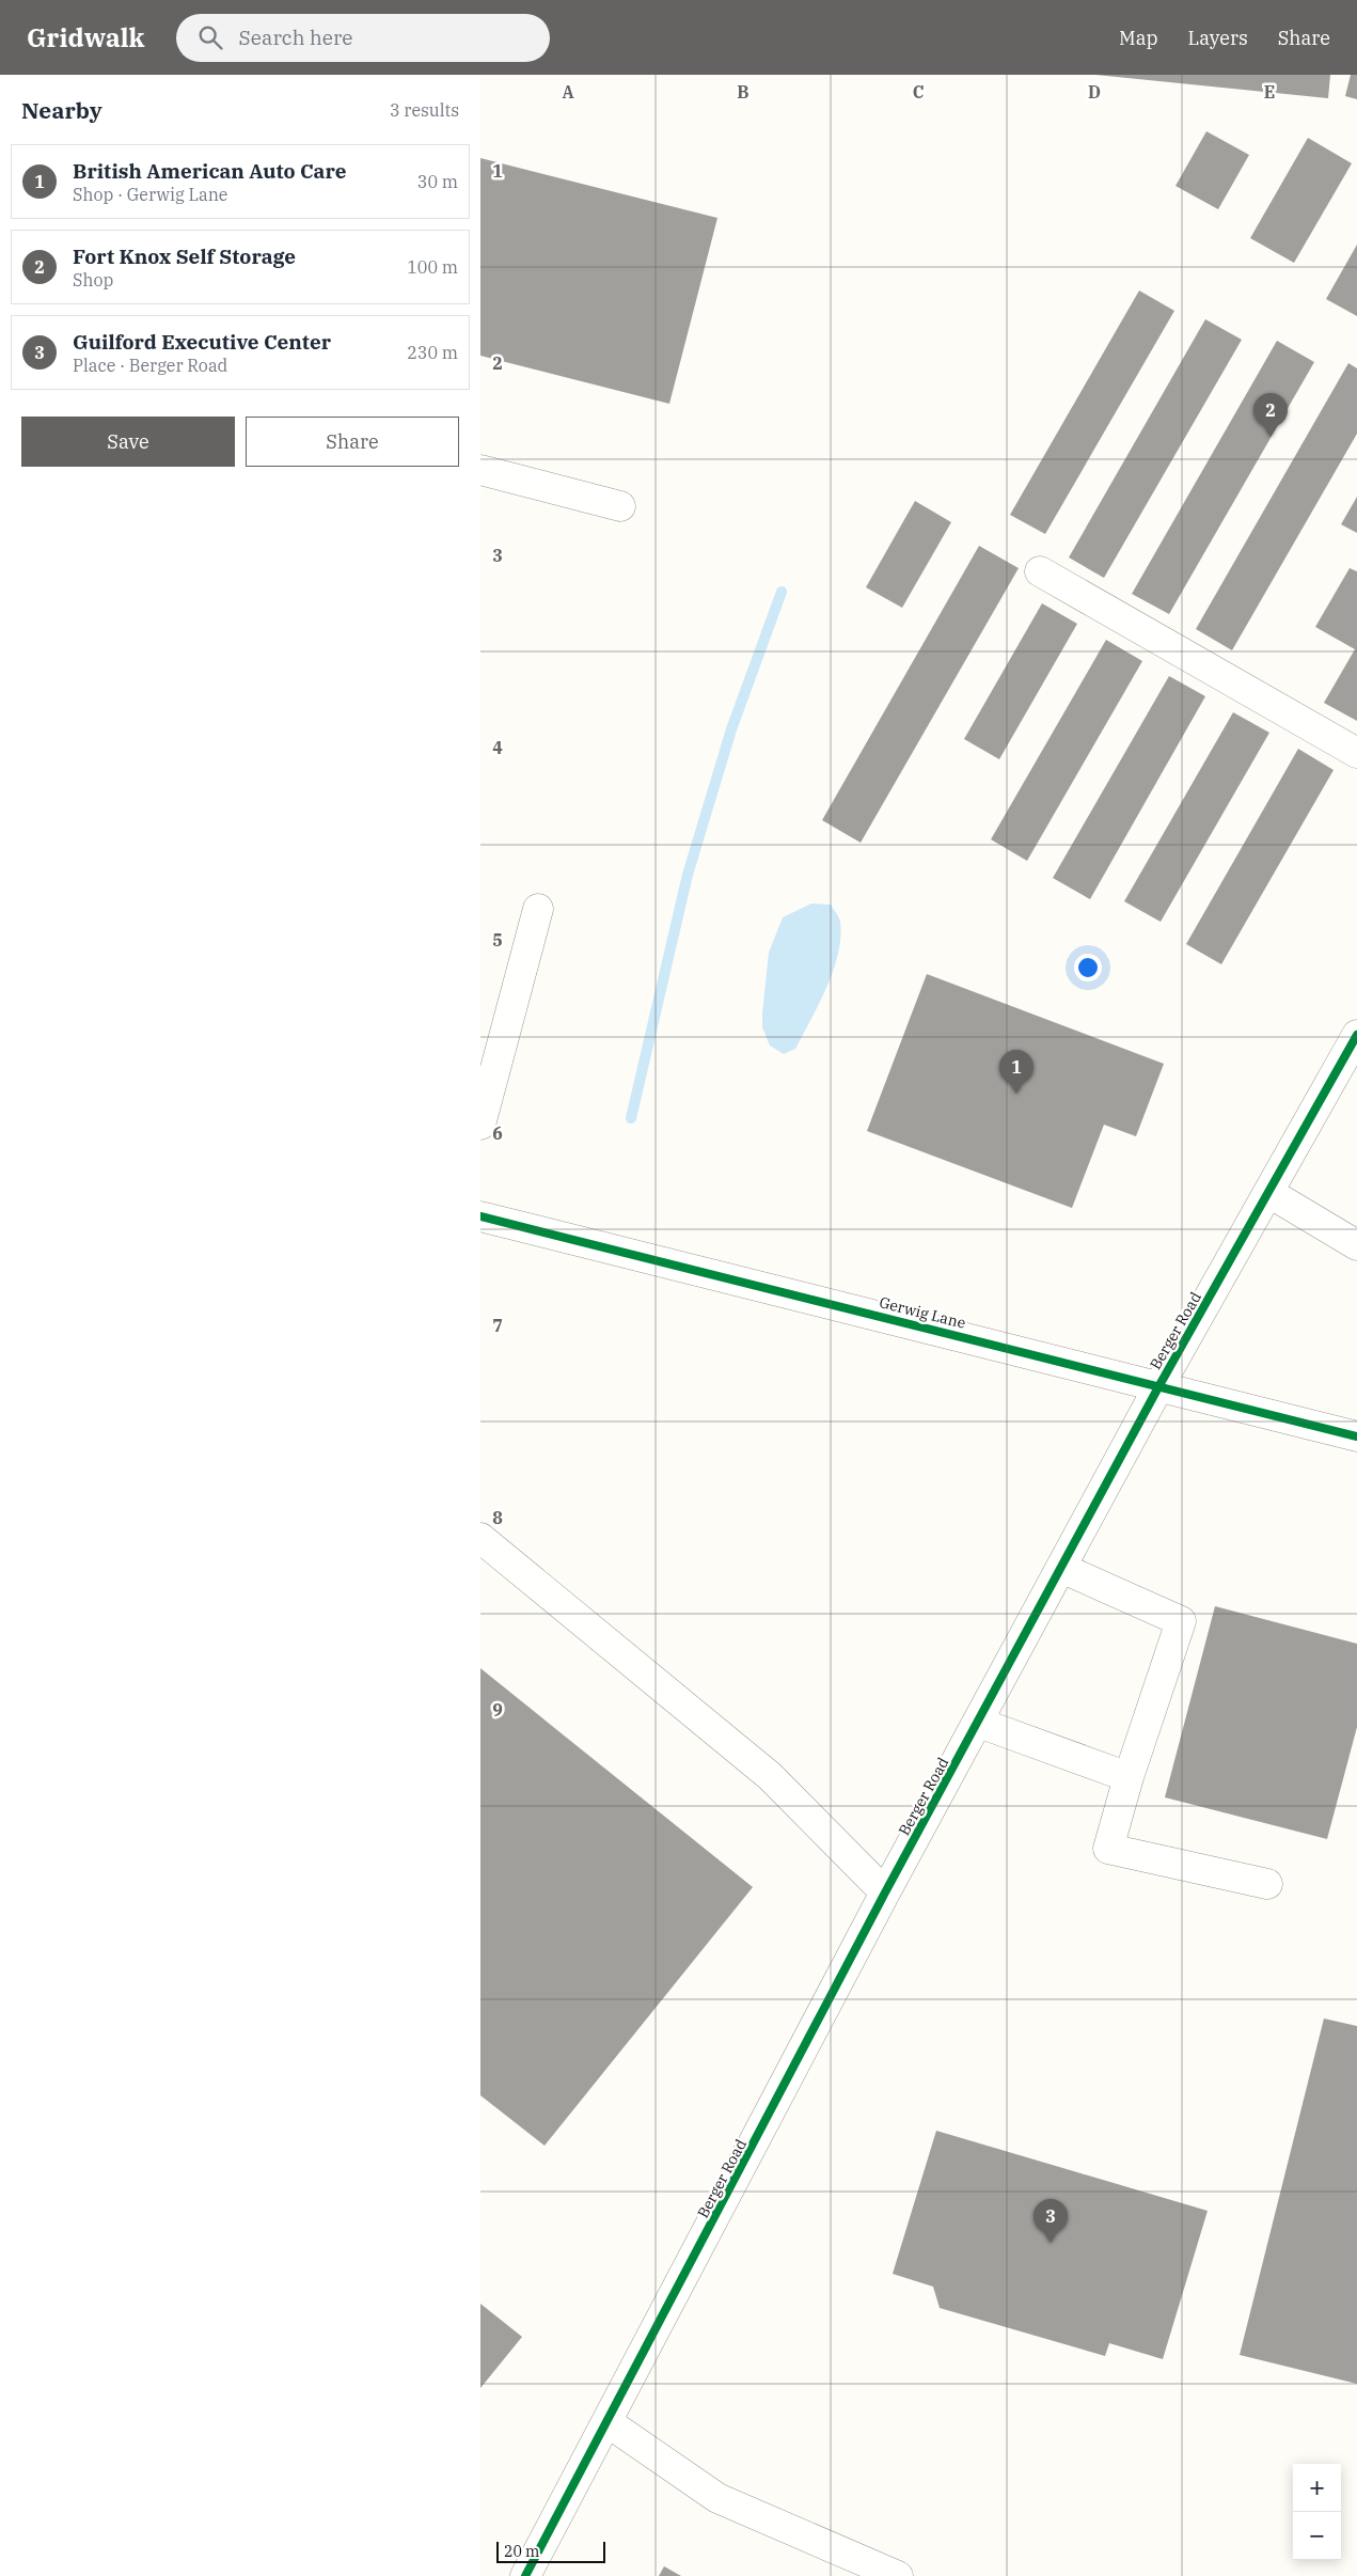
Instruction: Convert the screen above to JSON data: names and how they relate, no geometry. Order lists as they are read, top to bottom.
{
  "streets": {
    "street": ["Gerwig Lane", "Berger Road"]
  },
  "crossings": [
    ["Gerwig Lane", "Berger Road"]
  ],
  "scale_bar": "20 m",
  "page": {
    "header": "Gridwalk",
    "search": "Search here",
    "nav": ["Map", "Layers", "Share"],
    "heading": ["Nearby", "3 results"],
    "list": [
      {
        "mark": "1",
        "name": "British American Auto Care",
        "note": "Shop · Gerwig Lane",
        "value": "30 m"
      },
      {
        "mark": "2",
        "name": "Fort Knox Self Storage",
        "note": "Shop",
        "value": "100 m"
      },
      {
        "mark": "3",
        "name": "Guilford Executive Center",
        "note": "Place · Berger Road",
        "value": "230 m"
      }
    ],
    "pins": ["2", "1", "3"],
    "buttons": ["Save", "Share"],
    "map_buttons": ["+", "−"],
    "scale": "20 m"
  },
  "grid": {
    "columns": [
      "A",
      "B",
      "C",
      "D",
      "E"
    ],
    "rows": [
      "1",
      "2",
      "3",
      "4",
      "5",
      "6",
      "7",
      "8",
      "9"
    ]
  }
}
